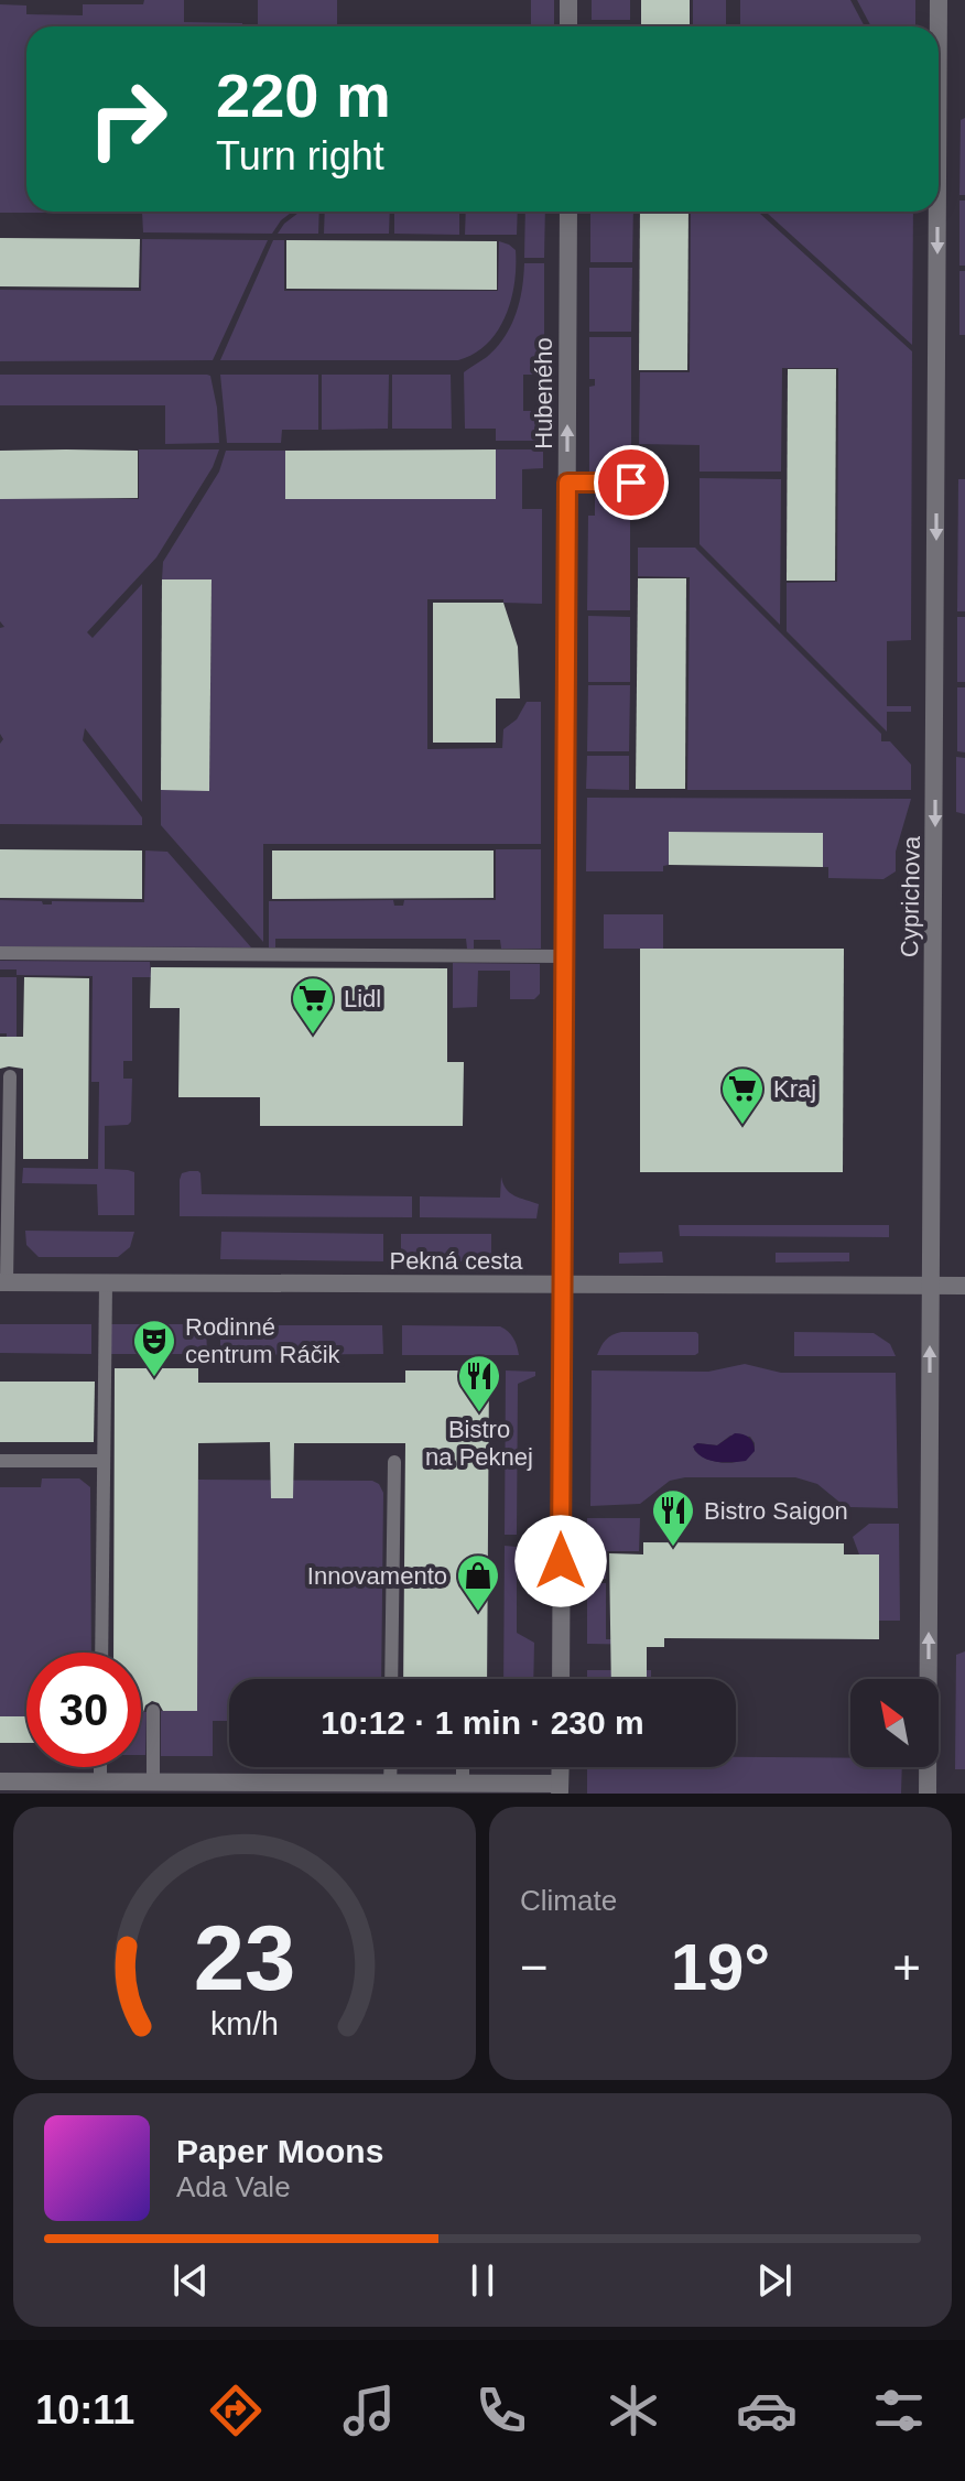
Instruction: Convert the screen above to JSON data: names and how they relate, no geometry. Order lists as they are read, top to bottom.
{
  "streets": {
    "street": ["Hubeného", "Cyprichova", "Pekná cesta"]
  },
  "crossings": [
    ["Hubeného", "Pekná cesta"],
    ["Cyprichova", "Pekná cesta"]
  ],
  "places": {
    "supermarket": ["Lidl", "Kraj"],
    "theatre": ["Rodinné centrum Ráčik"],
    "restaurant": ["Bistro na Peknej", "Bistro Saigon"],
    "shop": ["Innovamento"]
  },
  "north": "top left",
  "page": {
    "turn": ["220 m", "Turn right"],
    "limit": "30",
    "trip": "10:12 · 1 min · 230 m",
    "tile": "Climate",
    "heat": ["−", "19°", "+"],
    "song": ["Paper Moons", "Ada Vale"],
    "tabs": "10:11",
    "gauge": ["23", "km/h"]
  }
}
